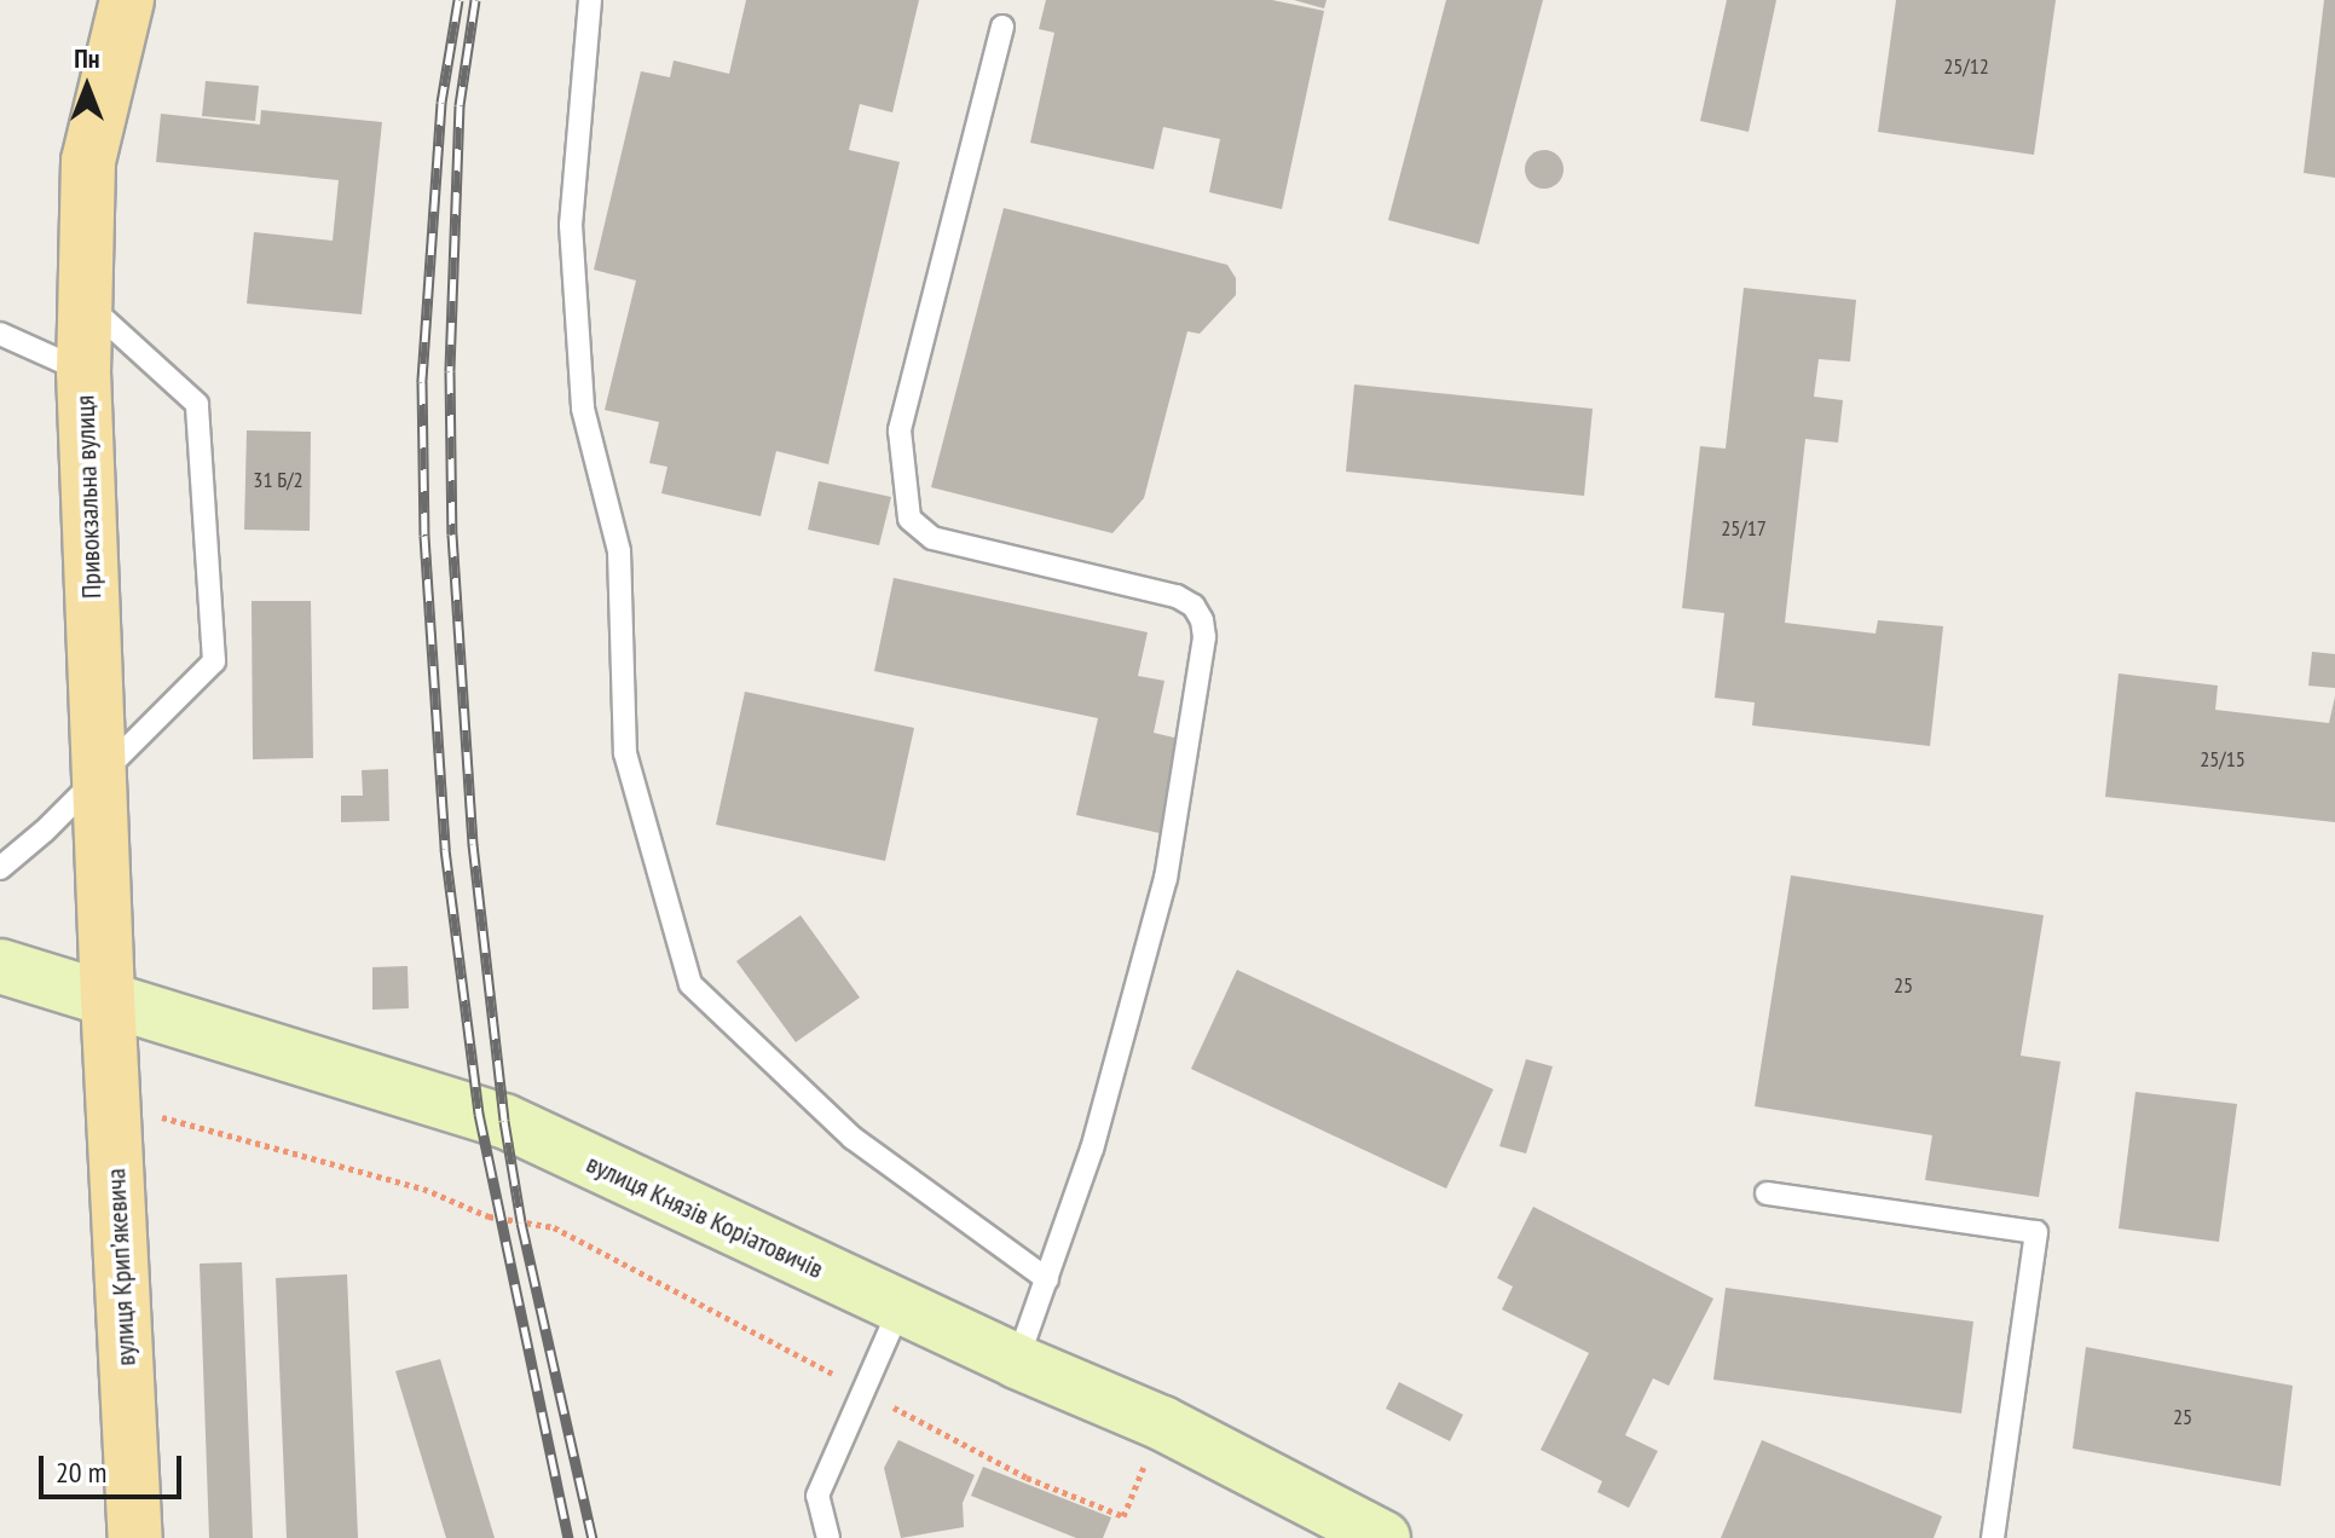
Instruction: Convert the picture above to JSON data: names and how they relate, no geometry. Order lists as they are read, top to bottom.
{
  "streets": {
    "main road": ["Привокзальна вулиця", "вулиця Князів Коріатовичів", "вулиця Крипʼякевича"]
  },
  "crossings": [
    ["Привокзальна вулиця", "вулиця Князів Коріатовичів"],
    ["Привокзальна вулиця", "вулиця Крипʼякевича"],
    ["вулиця Князів Коріатовичів", "вулиця Крипʼякевича"]
  ],
  "house_numbers": [
    "25/12",
    "31 Б/2",
    "25/17",
    "25/15",
    "25",
    "25"
  ],
  "scale_bar": "20 m",
  "north": "top"
}
